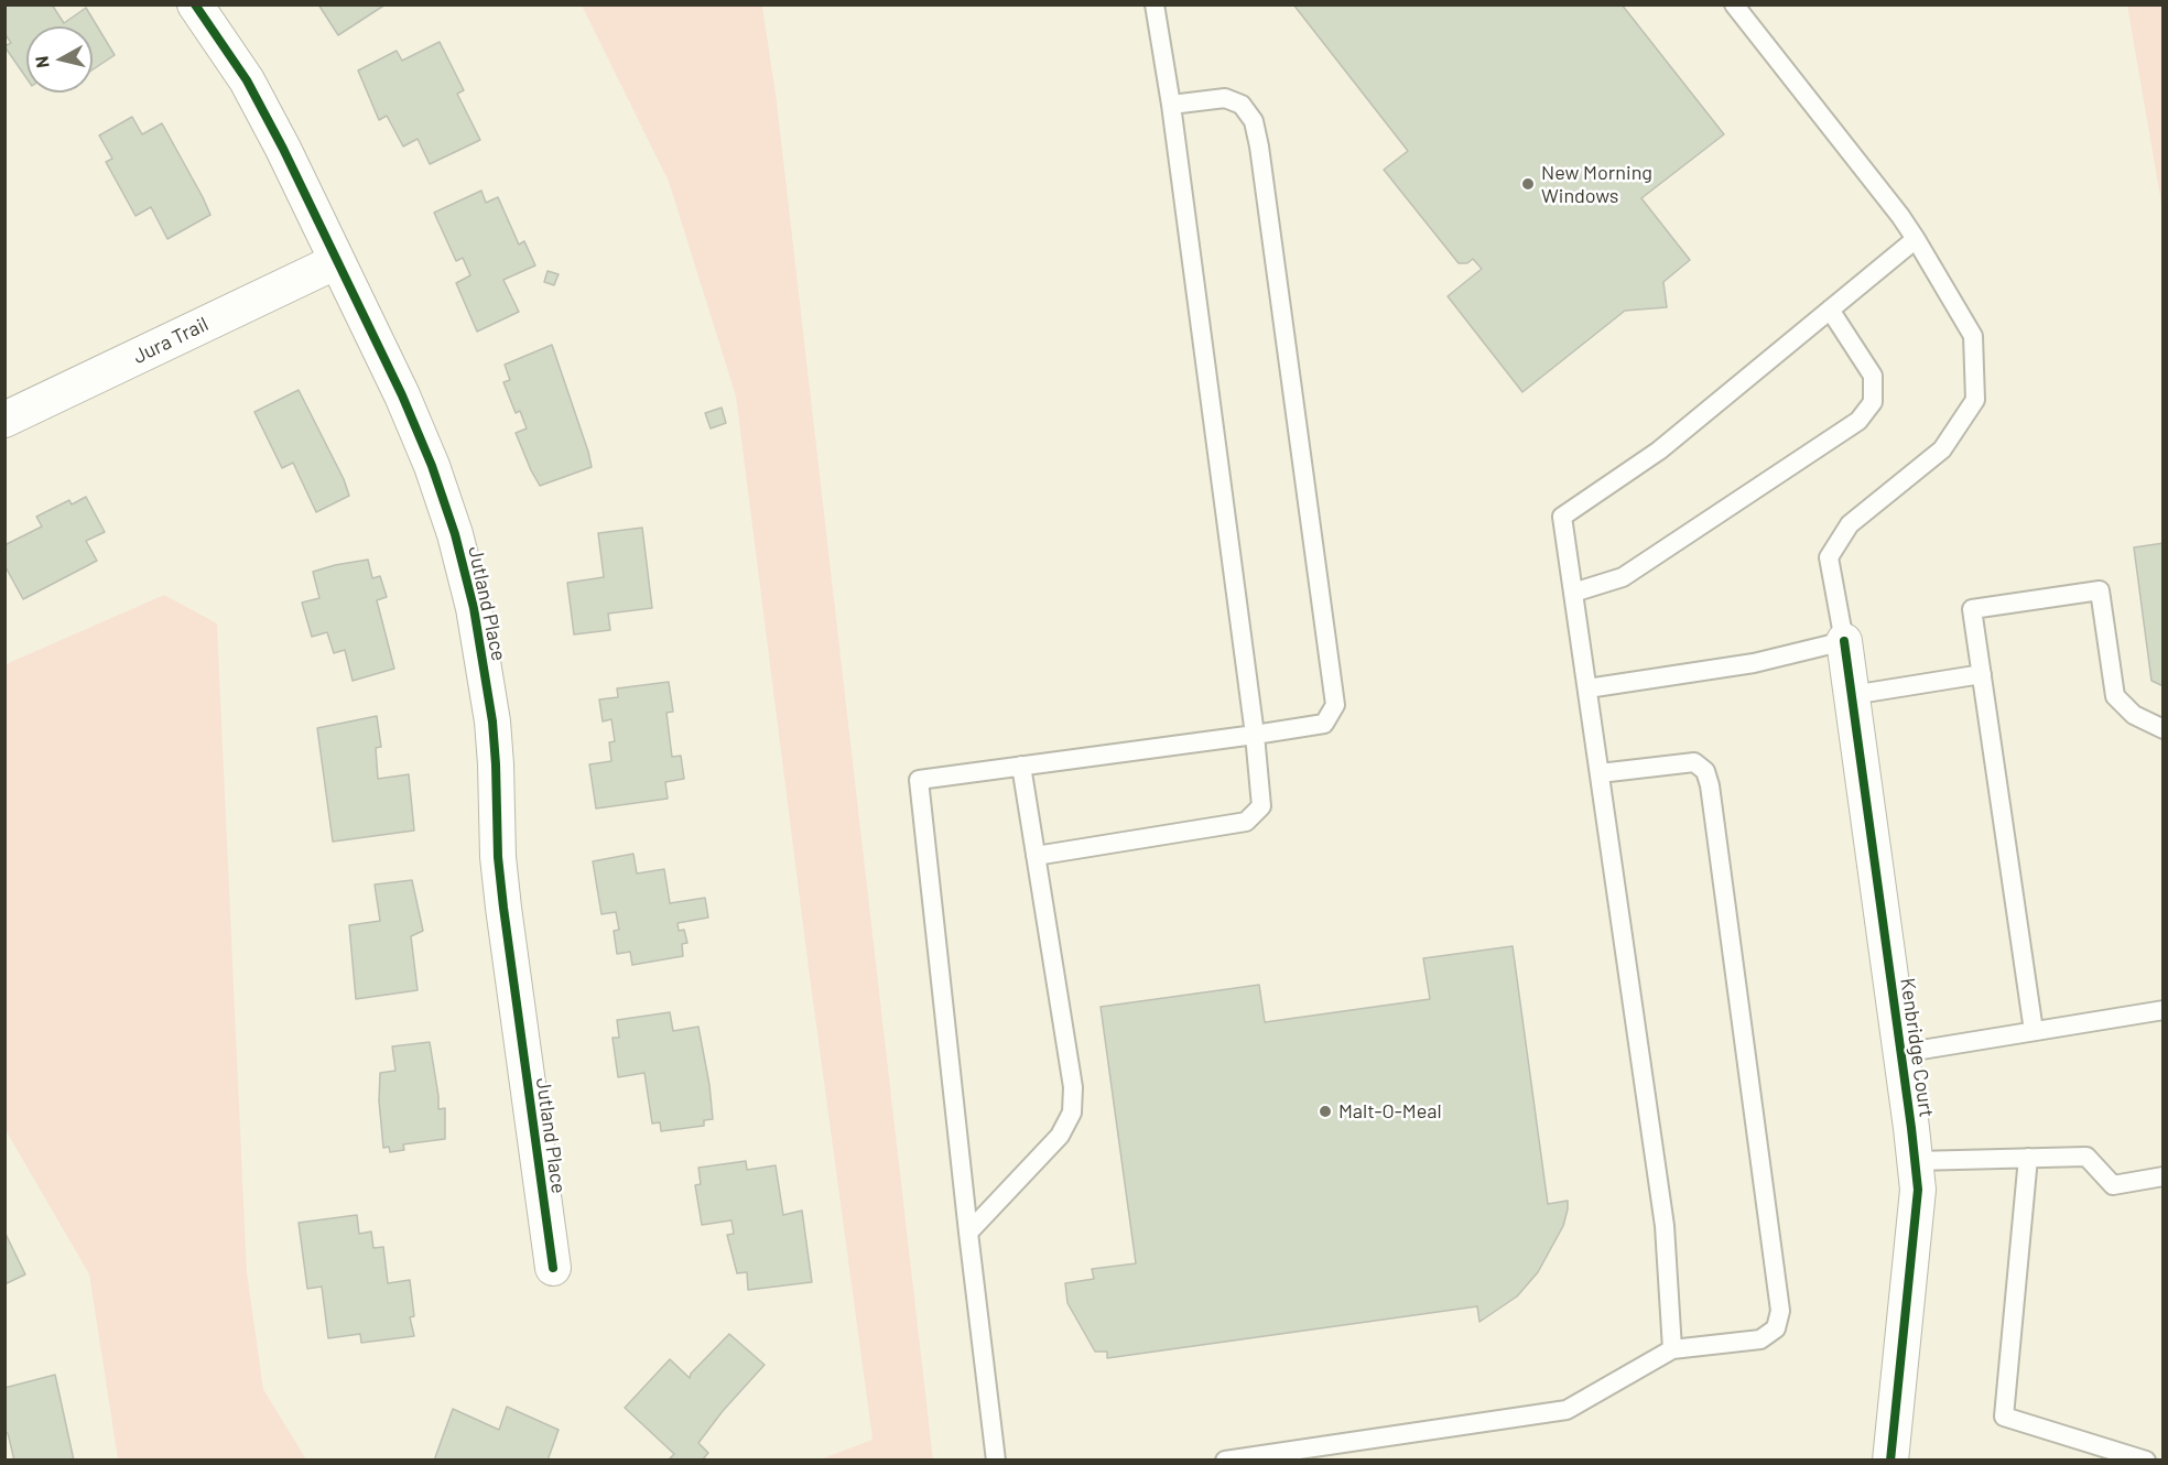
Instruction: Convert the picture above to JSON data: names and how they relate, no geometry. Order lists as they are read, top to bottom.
{
  "streets": {
    "street": ["Jura Trail", "Jutland Place", "Kenbridge Court"]
  },
  "crossings": [
    ["Jura Trail", "Jutland Place"]
  ],
  "places": ["New Morning Windows", "Malt-O-Meal"],
  "north": "left"
}
